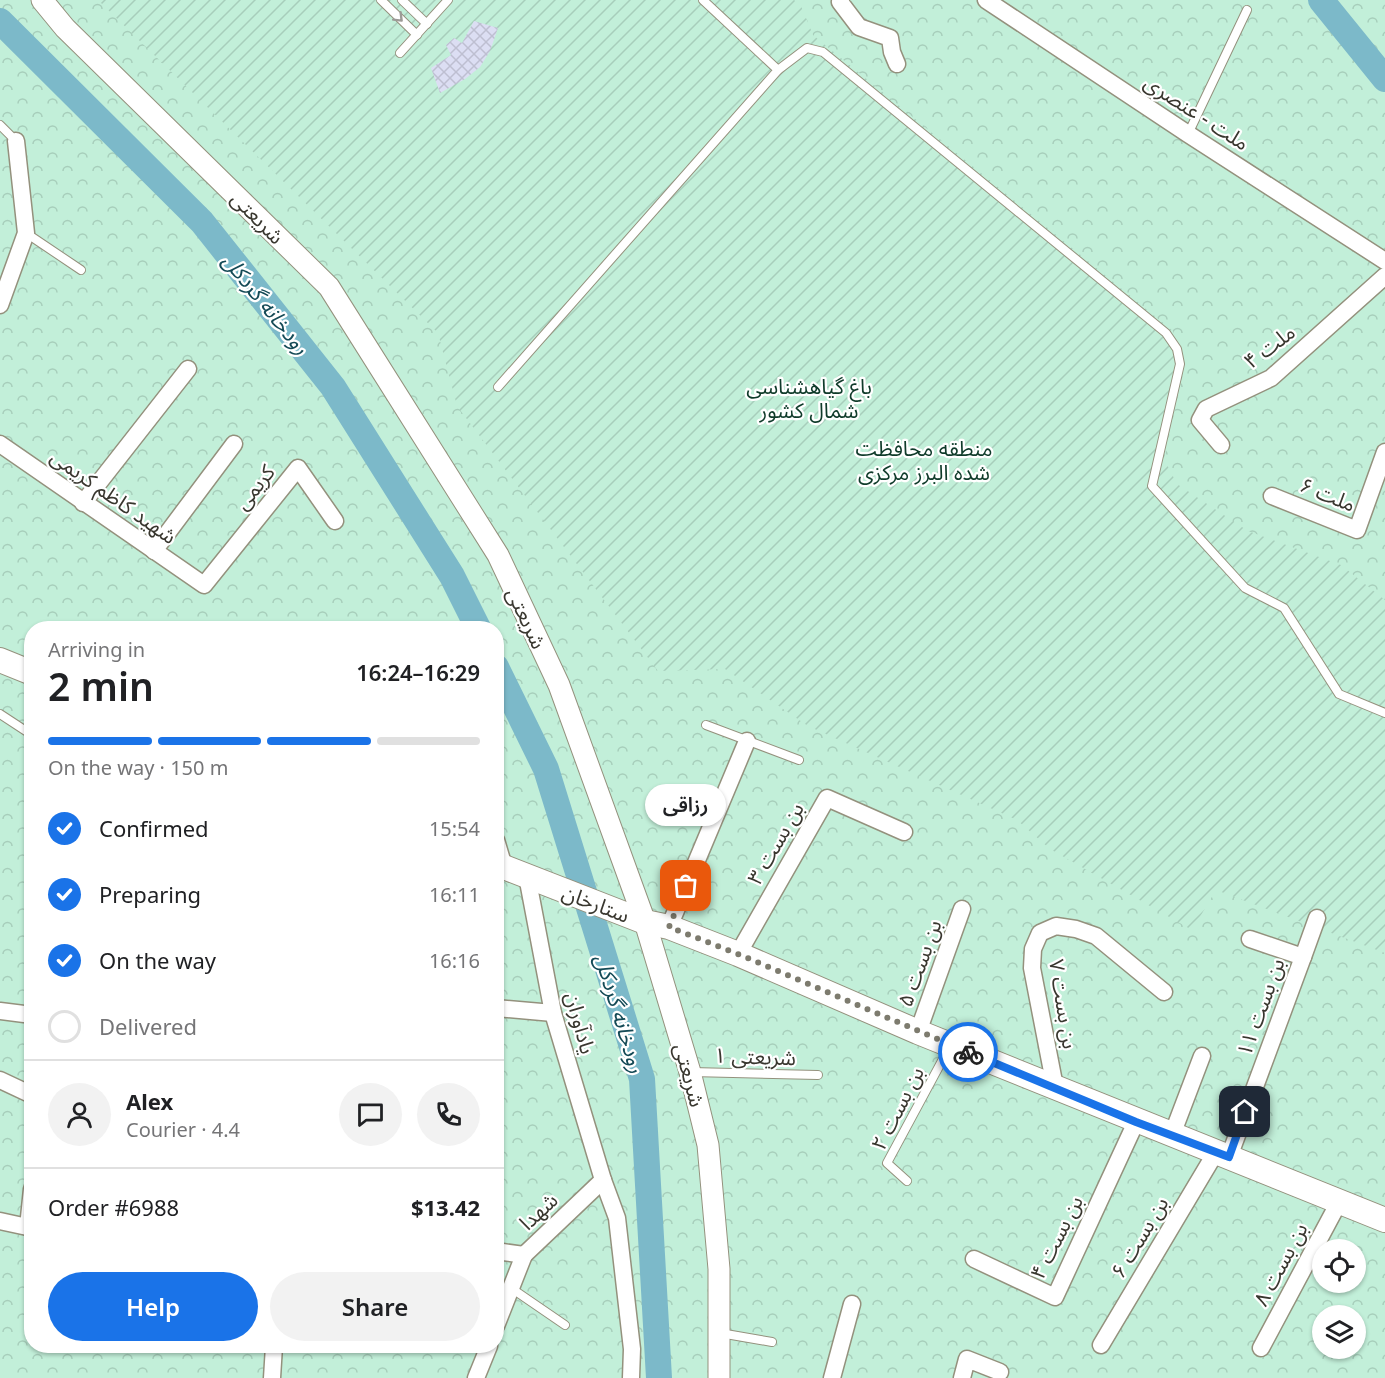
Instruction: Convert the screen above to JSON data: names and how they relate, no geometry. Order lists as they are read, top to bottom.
{
  "streets": {
    "main road": ["ستارخان"],
    "street": [
      "ملت - عنصری",
      "شریعتی",
      "ملت ۴",
      "کریمی",
      "ملت ۶",
      "شهید کاظم کریمی",
      "بن بست ۳",
      "بن بست ۵",
      "بن بست ۷",
      "بن بست ۱۱",
      "یادآوران",
      "شهدا",
      "بن بست ۴",
      "بن بست ۶",
      "بن بست ۸"
    ],
    "lane": ["شریعتی ۱", "بن بست ۲"]
  },
  "crossings": [
    ["شریعتی", "ستارخان"],
    ["شریعتی", "شریعتی ۱"],
    ["کریمی", "شهید کاظم کریمی"],
    ["بن بست ۳", "ستارخان"],
    ["ستارخان", "بن بست ۵"],
    ["ستارخان", "بن بست ۷"],
    ["ستارخان", "بن بست ۱۱"],
    ["ستارخان", "یادآوران"],
    ["ستارخان", "بن بست ۲"],
    ["ستارخان", "بن بست ۴"],
    ["ستارخان", "بن بست ۶"],
    ["ستارخان", "بن بست ۸"],
    ["بن بست ۱۱", "بن بست ۶"],
    ["یادآوران", "شهدا"]
  ],
  "water": ["رودخانه گردکل"],
  "parks": ["باغ گیاهشناسی شمال کشور", "منطقه محافظت شده البرز مرکزی"],
  "places": ["رزاقی"],
  "page": {
    "heading": ["2 min", "Arriving in", "16:24–16:29"],
    "panel": [
      "Alex",
      "Courier · 4.4",
      "Order #6988",
      "$13.42"
    ],
    "bar": "On the way · 150 m",
    "bubble": "رزاقی",
    "list": [
      ["Confirmed", "15:54"],
      ["Preparing", "16:11"],
      ["On the way", "16:16"],
      "Delivered"
    ],
    "buttons": ["Help", "Share"]
  }
}
